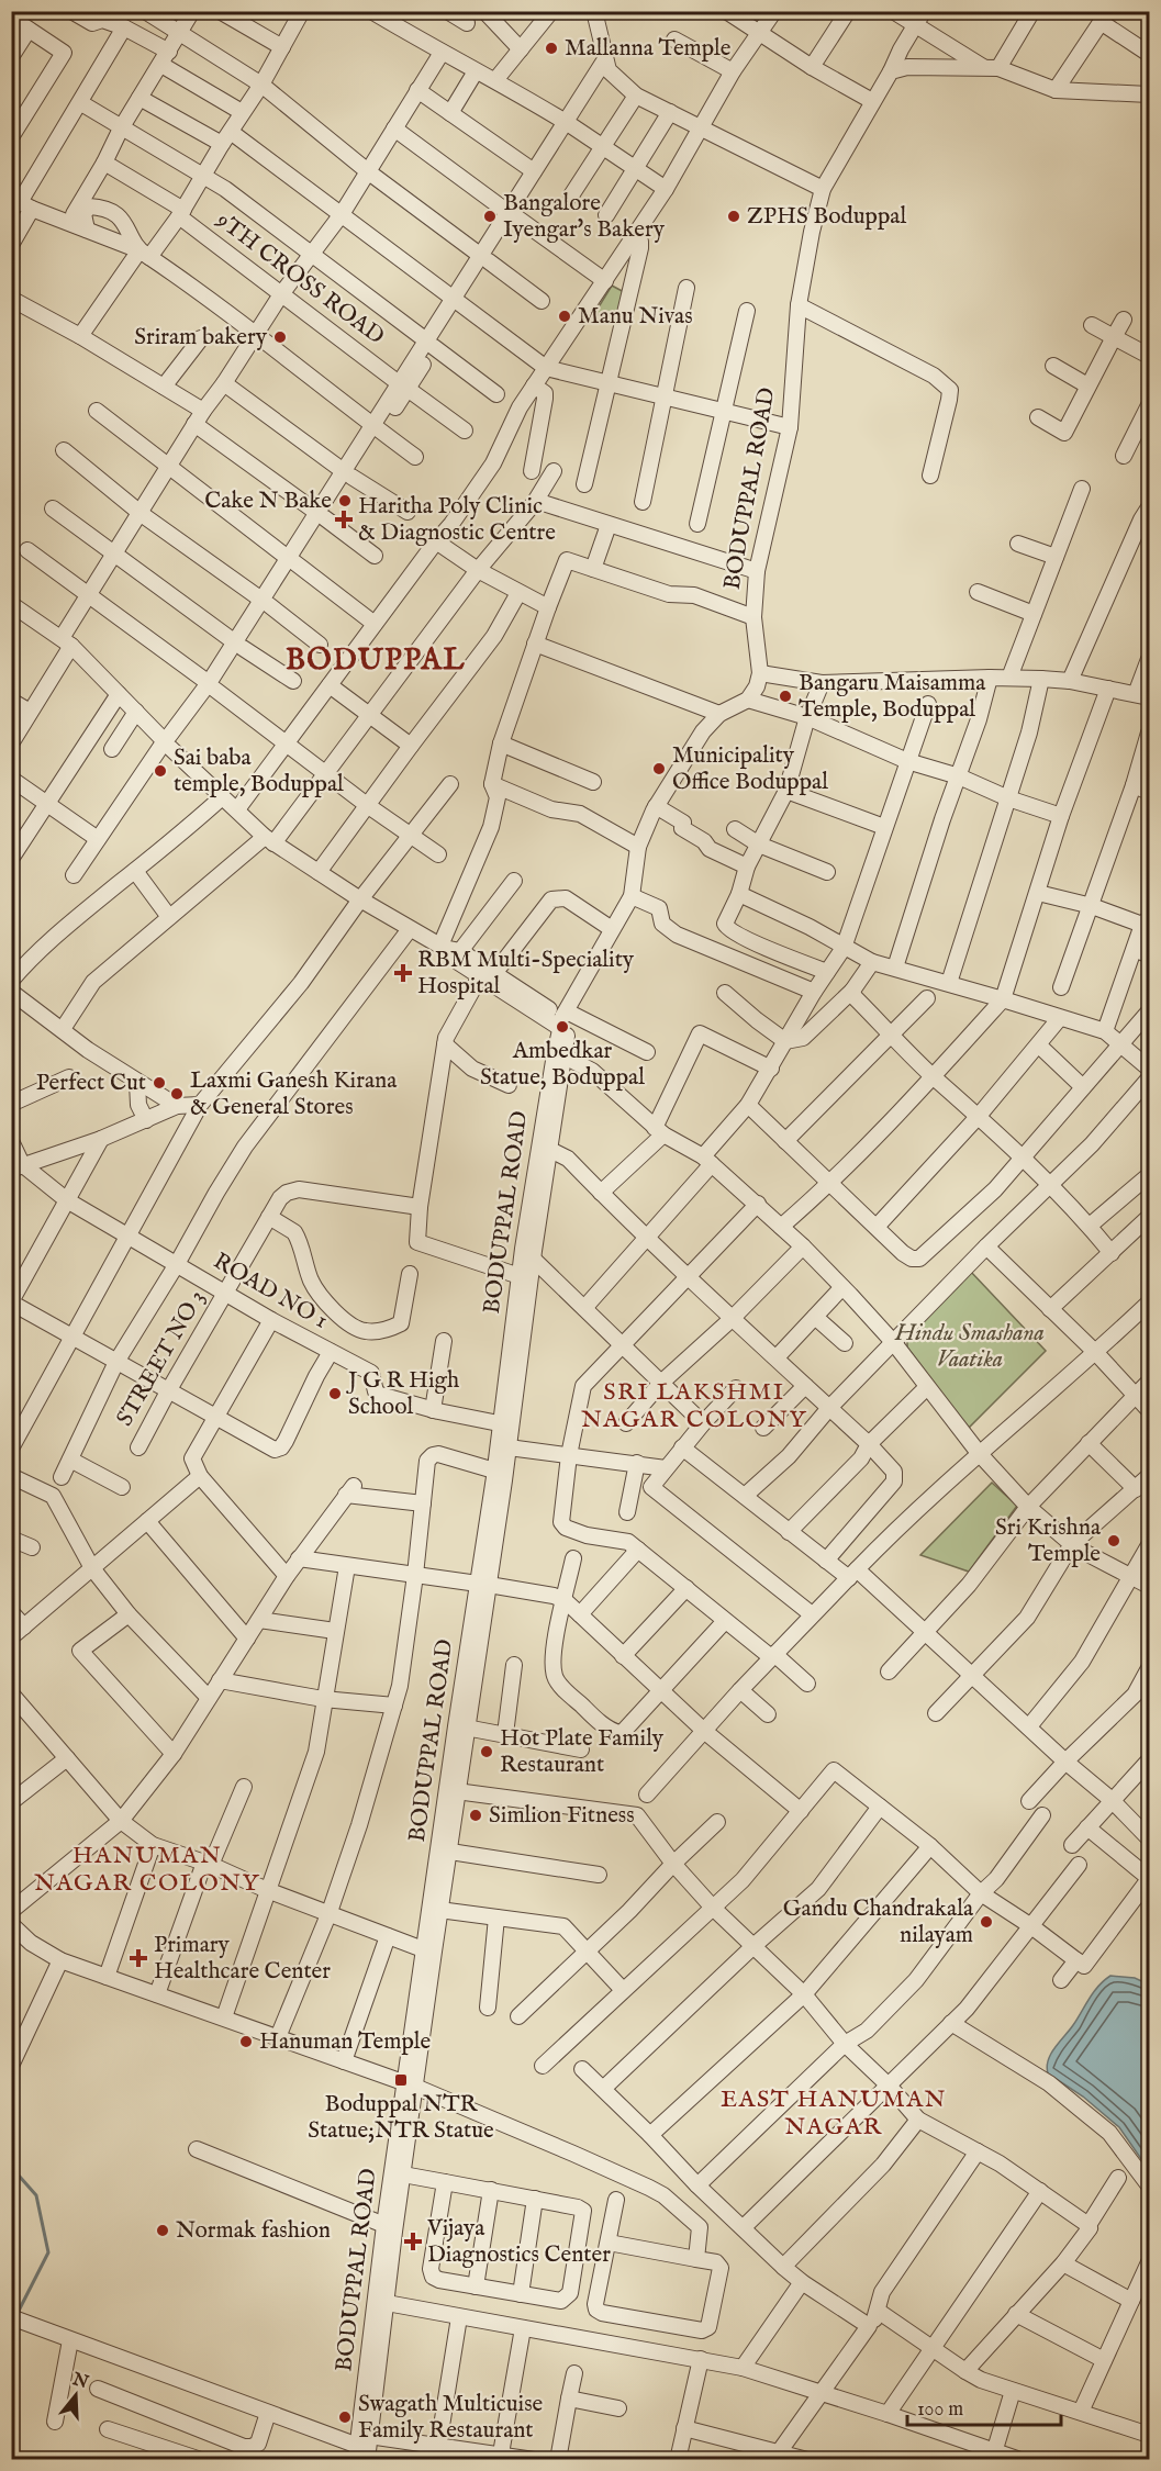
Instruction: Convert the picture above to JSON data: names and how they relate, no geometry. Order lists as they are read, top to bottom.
{
  "streets": {
    "street": [
      "9TH CROSS ROAD",
      "BODUPPAL ROAD",
      "ROAD NO 1",
      "STREET NO 3"
    ]
  },
  "crossings": [
    ["BODUPPAL ROAD", "ROAD NO 1"],
    ["ROAD NO 1", "STREET NO 3"]
  ],
  "districts": [
    "BODUPPAL",
    "SRI LAKSHMI NAGAR COLONY",
    "HANUMAN NAGAR COLONY",
    "EAST HANUMAN NAGAR"
  ],
  "parks": ["Hindu Smashana Vaatika"],
  "places": {
    "other": [
      "Mallanna Temple",
      "Bangalore Iyengar's Bakery",
      "ZPHS Boduppal",
      "Manu Nivas",
      "Sriram bakery",
      "Cake N Bake",
      "Bangaru Maisamma Temple, Boduppal",
      "Municipality Office Boduppal",
      "Sai baba temple, Boduppal",
      "Ambedkar Statue, Boduppal",
      "Perfect Cut",
      "Laxmi Ganesh Kirana & General Stores",
      "J G R High School",
      "Sri Krishna Temple",
      "Hot Plate Family Restaurant",
      "Simlion Fitness",
      "Gandu Chandrakala nilayam",
      "Hanuman Temple",
      "Normak fashion",
      "Swagath Multicuise Family Restaurant"
    ],
    "health": [
      "Haritha Poly Clinic & Diagnostic Centre",
      "RBM Multi-Speciality Hospital",
      "Primary Healthcare Center",
      "Vijaya Diagnostics Center"
    ],
    "transit": ["Boduppal NTR Statue;NTR Statue"]
  },
  "scale_bar": "100 m",
  "north": "top"
}
